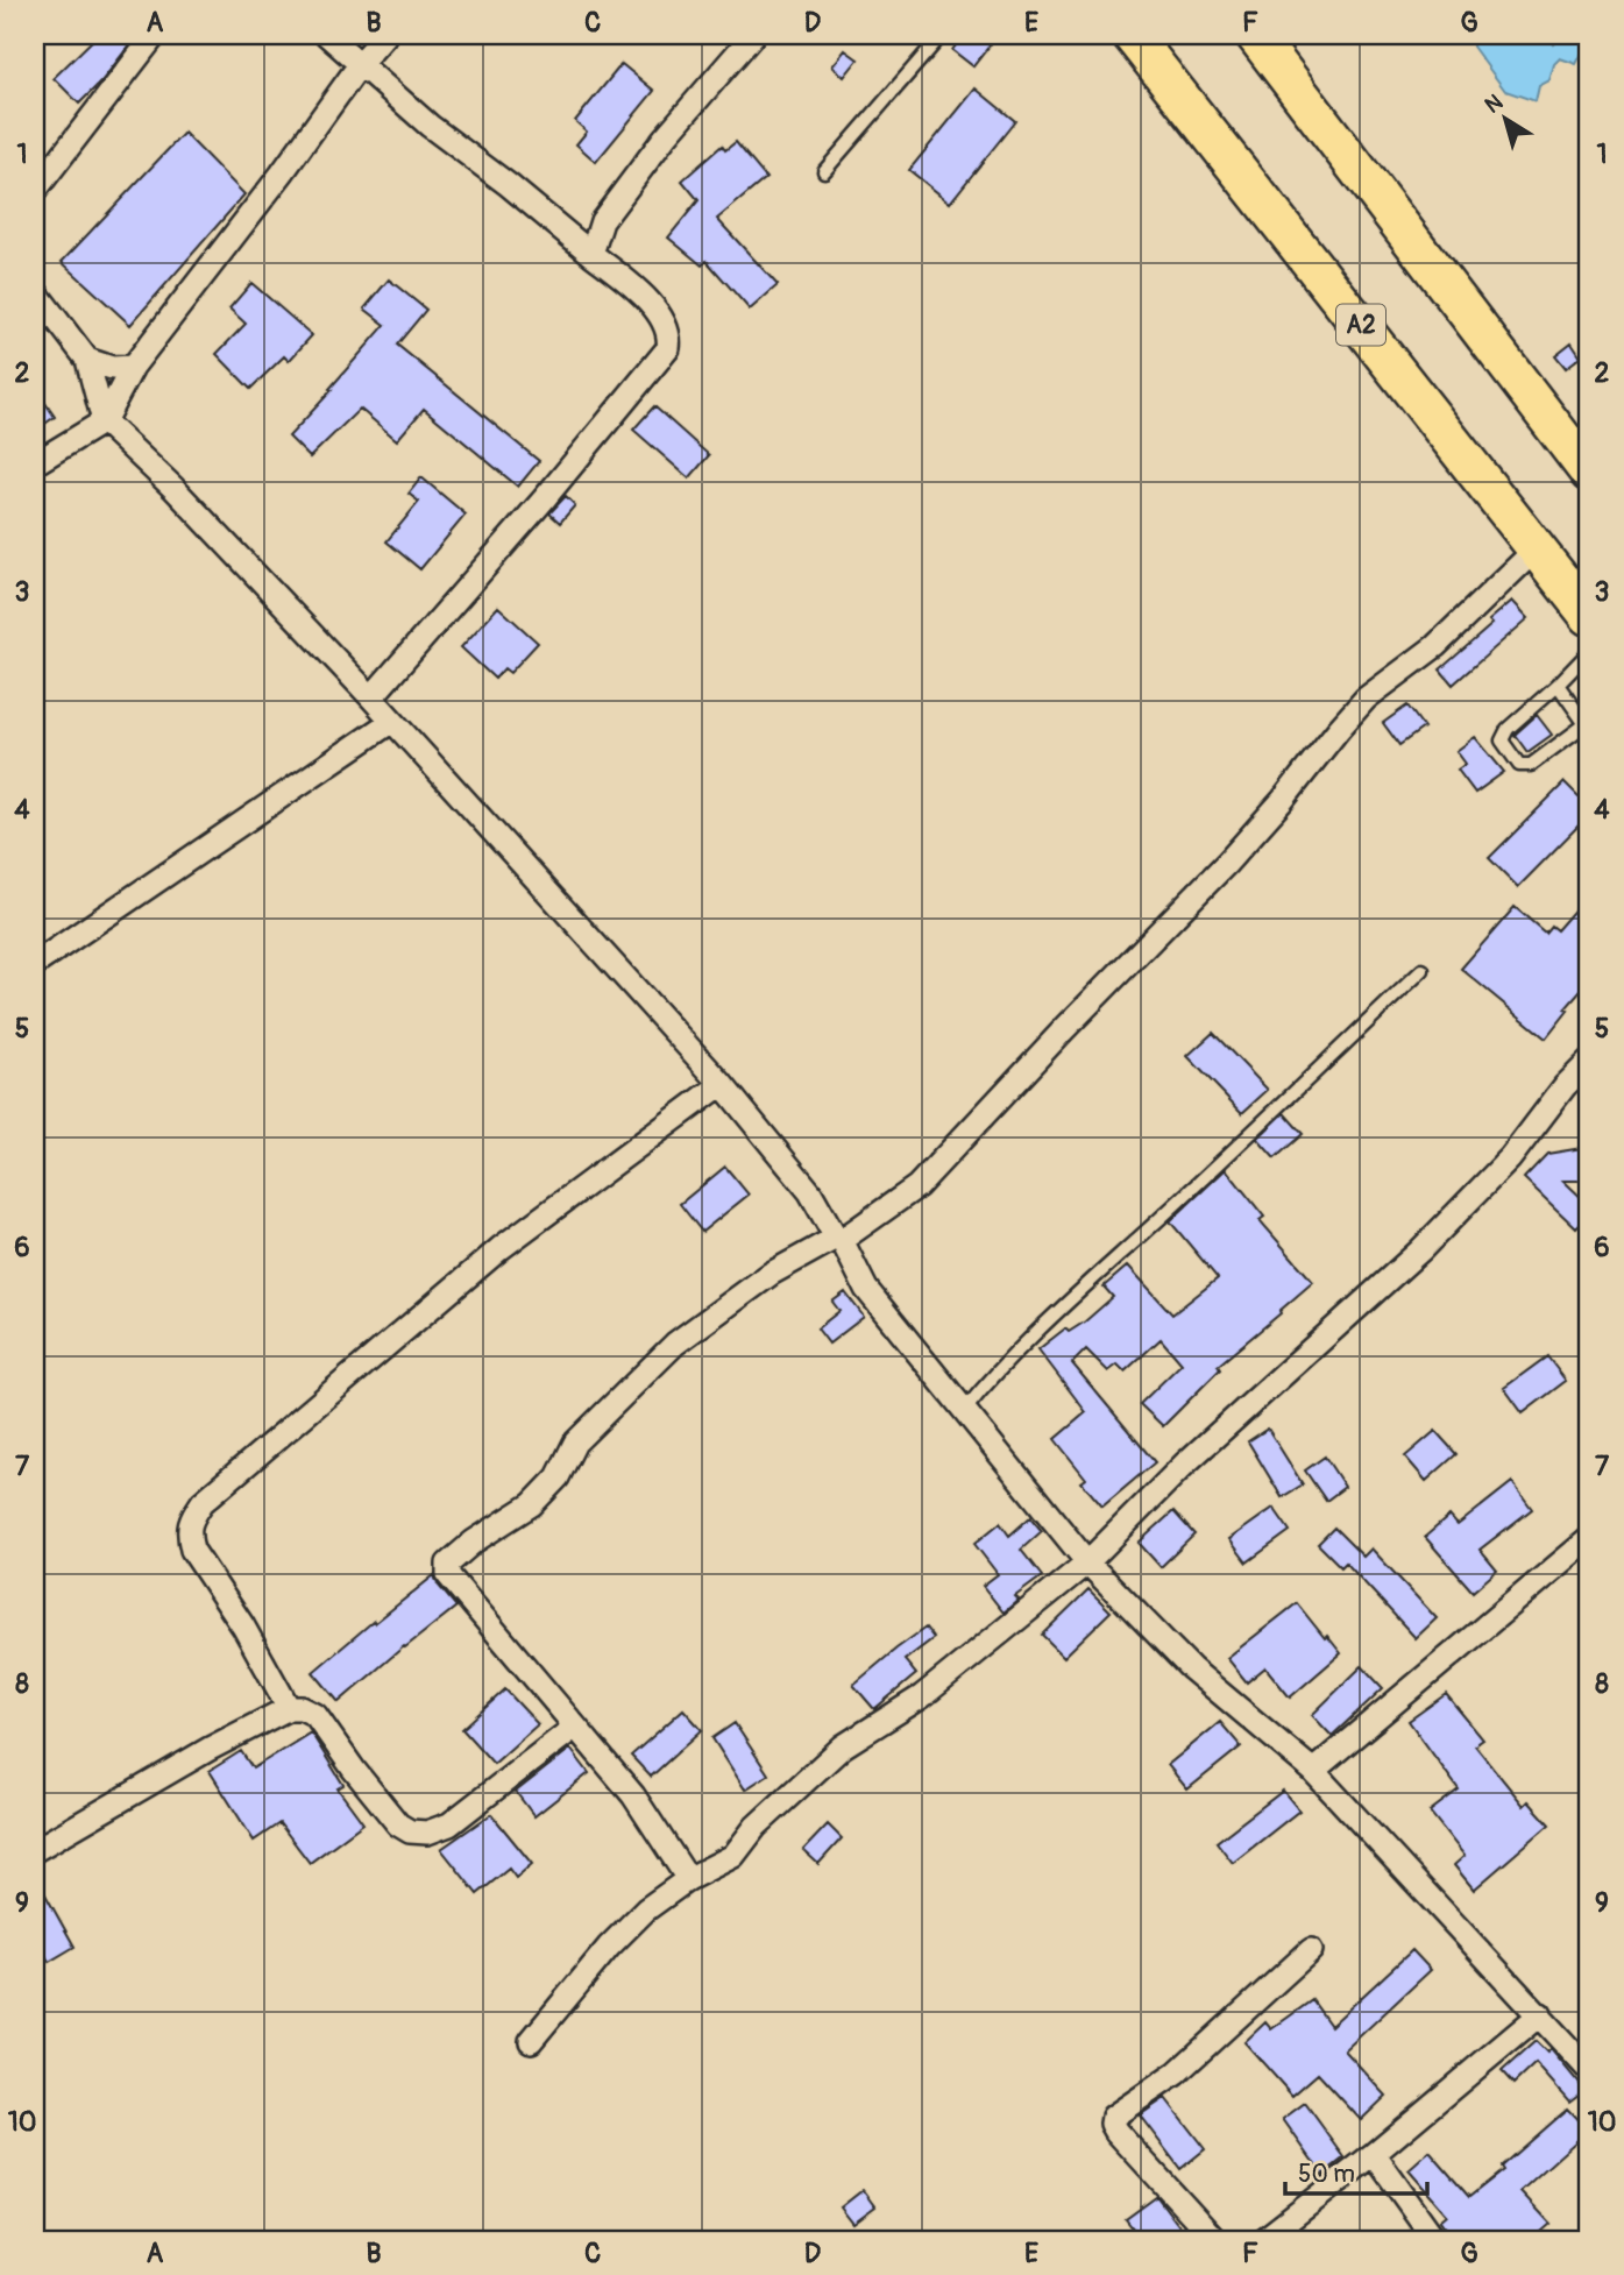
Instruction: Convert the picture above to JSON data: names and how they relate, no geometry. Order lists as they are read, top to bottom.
{
  "streets": {
    "highway": ["A2"]
  },
  "scale_bar": "50 m",
  "north": "top left",
  "grid": {
    "columns": [
      "A",
      "B",
      "C",
      "D",
      "E",
      "F",
      "G"
    ],
    "rows": [
      "1",
      "2",
      "3",
      "4",
      "5",
      "6",
      "7",
      "8",
      "9",
      "10"
    ]
  }
}
